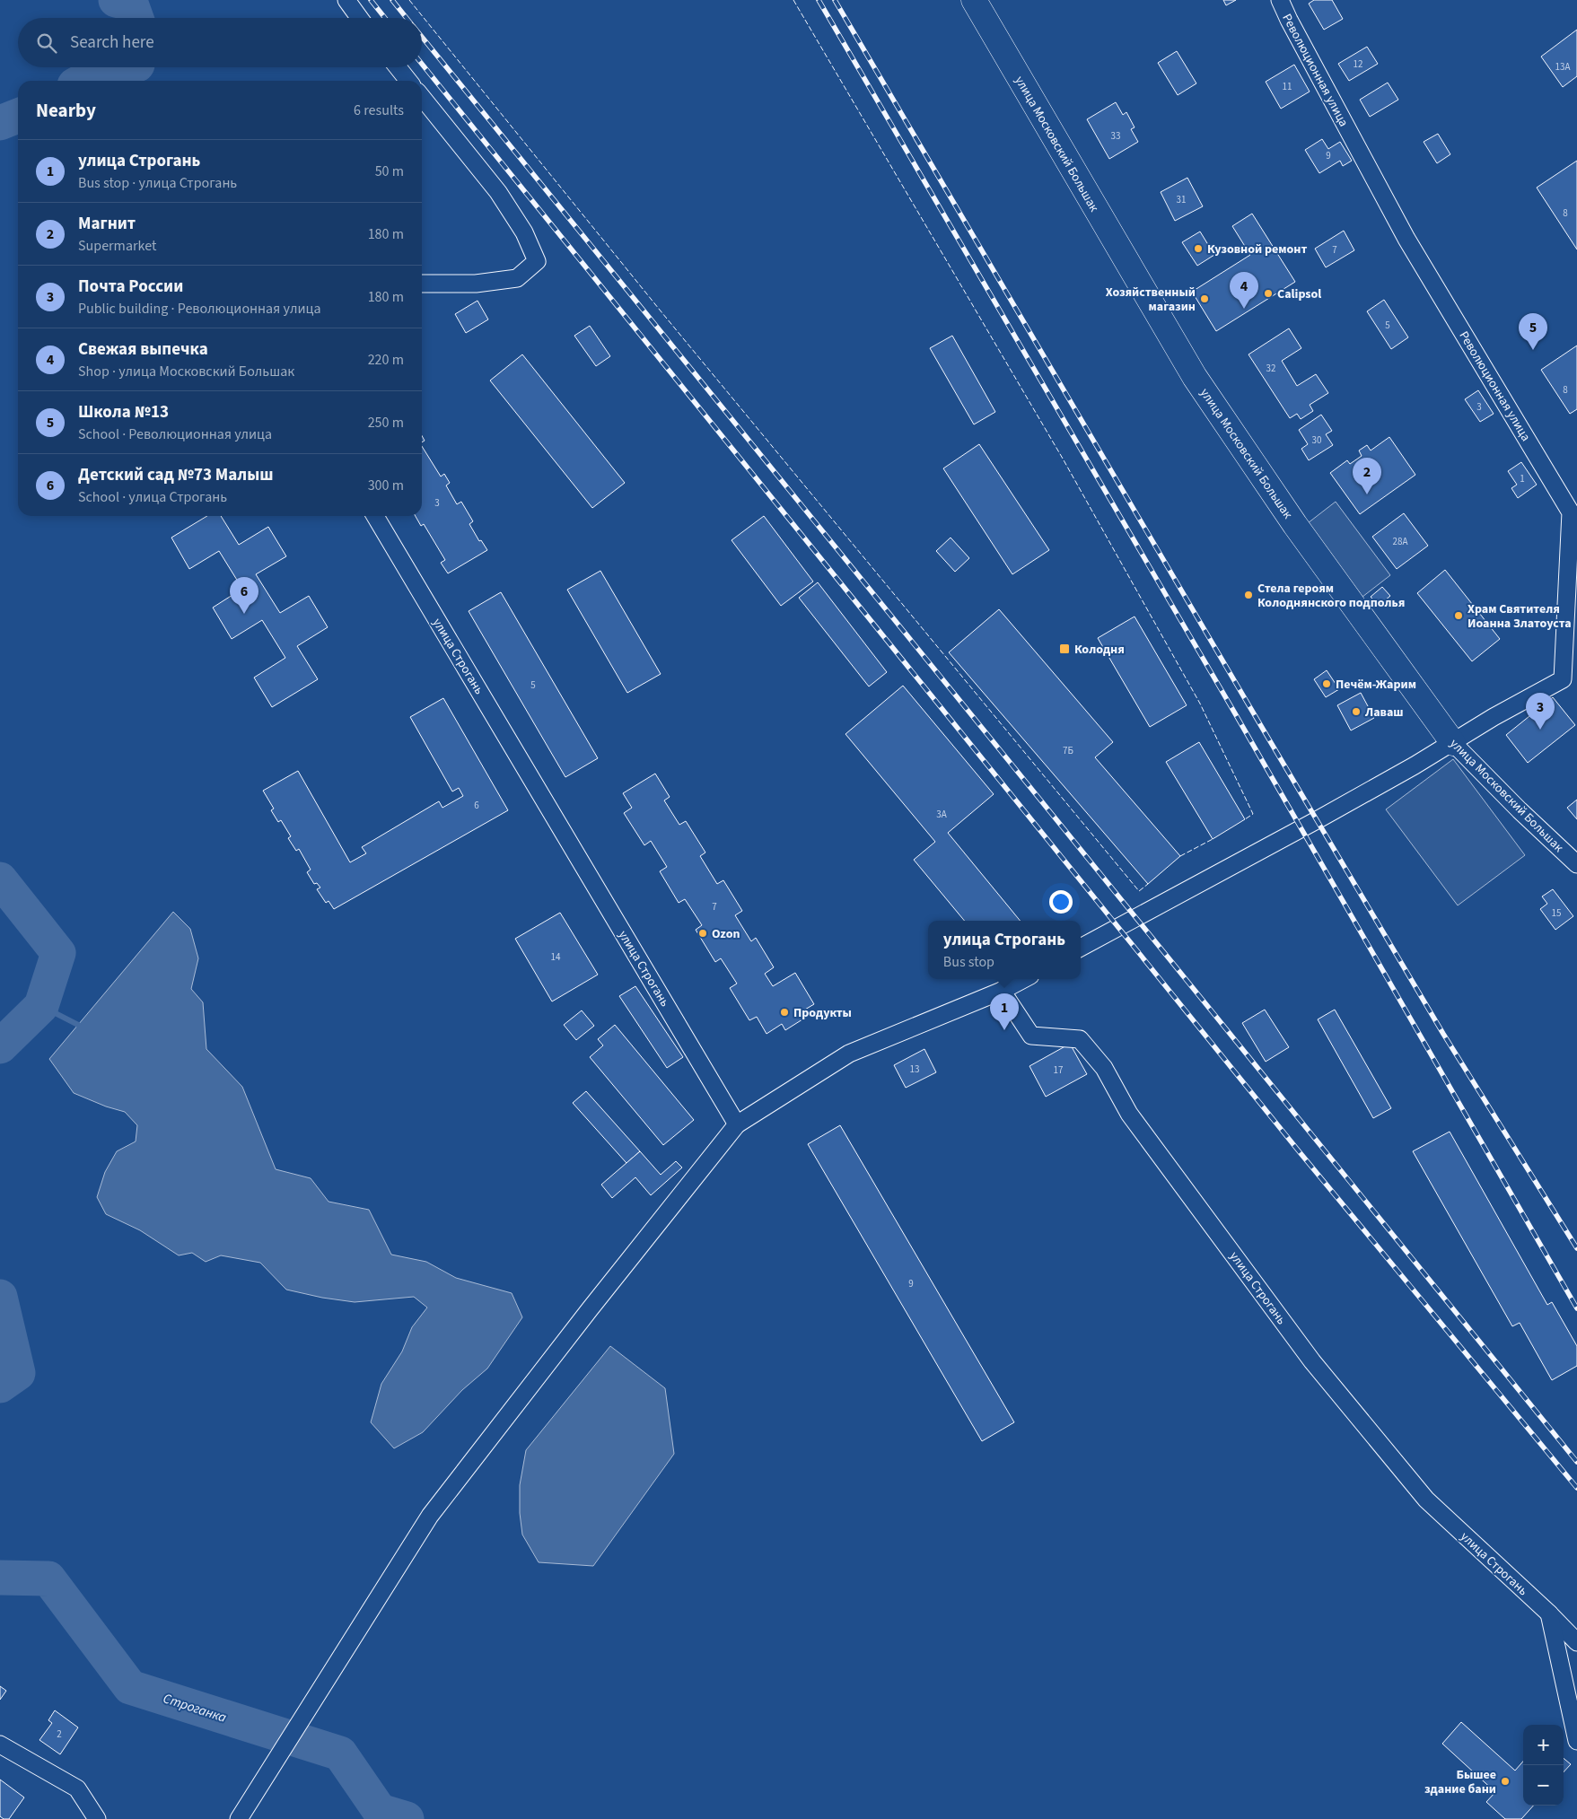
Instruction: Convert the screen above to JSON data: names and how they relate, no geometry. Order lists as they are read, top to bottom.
{
  "streets": {
    "street": ["Революционная улица", "улица Московский Большак", "улица Строгань"]
  },
  "water": ["Строганка"],
  "places": {
    "other": [
      "Кузовной ремонт",
      "Сalipsol",
      "Хозяйственный магазин",
      "Стела героям Колоднянского подполья",
      "Храм Святителя Иоанна Златоуста",
      "Печём-Жарим",
      "Лаваш",
      "Ozon",
      "Продукты",
      "Бышее здание бани"
    ],
    "transit": ["Колодня"]
  },
  "house_numbers": [
    "12",
    "13А",
    "11",
    "33",
    "9",
    "31",
    "8",
    "7",
    "5",
    "32",
    "8",
    "3",
    "30",
    "1",
    "3",
    "28А",
    "5",
    "7Б",
    "6",
    "3А",
    "7",
    "15",
    "14",
    "13",
    "17",
    "9",
    "2"
  ],
  "page": {
    "search": "Search here",
    "heading": ["Nearby", "6 results"],
    "list": [
      {
        "mark": "1",
        "name": "улица Строгань",
        "note": "Bus stop · улица Строгань",
        "value": "50 m"
      },
      {
        "mark": "2",
        "name": "Магнит",
        "note": "Supermarket",
        "value": "180 m"
      },
      {
        "mark": "3",
        "name": "Почта России",
        "note": "Public building · Революционная улица",
        "value": "180 m"
      },
      {
        "mark": "4",
        "name": "Свежая выпечка",
        "note": "Shop · улица Московский Большак",
        "value": "220 m"
      },
      {
        "mark": "5",
        "name": "Школа №13",
        "note": "School · Революционная улица",
        "value": "250 m"
      },
      {
        "mark": "6",
        "name": "Детский сад №73 Малыш",
        "note": "School · улица Строгань",
        "value": "300 m"
      }
    ],
    "pins": [
      "4",
      "5",
      "2",
      "6",
      "3",
      "1"
    ],
    "popup": ["улица Строгань", "Bus stop"],
    "map_buttons": ["+", "−"]
  }
}
